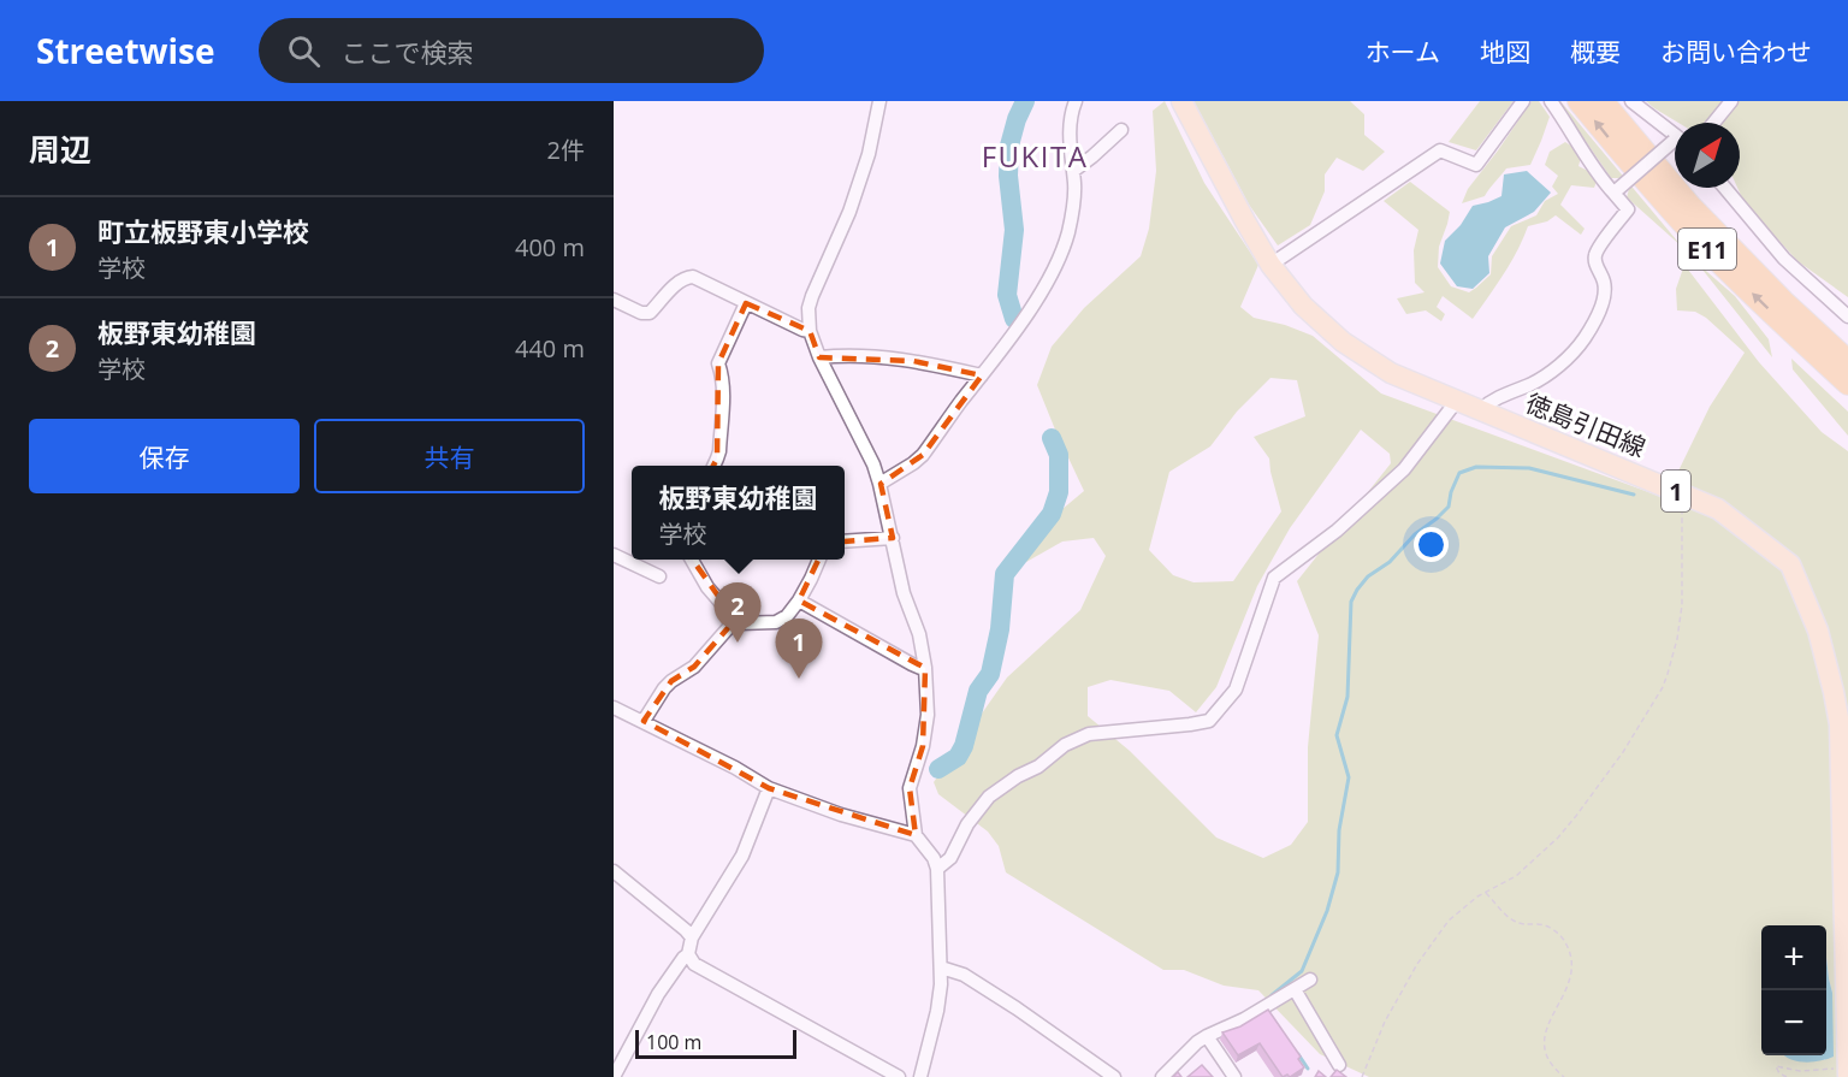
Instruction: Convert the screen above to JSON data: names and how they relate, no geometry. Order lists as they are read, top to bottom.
{
  "streets": {
    "highway": ["E11"],
    "main road": ["徳島引田線", "1"]
  },
  "districts": ["FUKITA"],
  "scale_bar": "100 m",
  "north": "top right",
  "page": {
    "header": "Streetwise",
    "search": "ここで検索",
    "nav": [
      "ホーム",
      "地図",
      "概要",
      "お問い合わせ"
    ],
    "heading": ["周辺", "2件"],
    "list": [
      {
        "mark": "1",
        "name": "町立板野東小学校",
        "note": "学校",
        "value": "400 m"
      },
      {
        "mark": "2",
        "name": "板野東幼稚園",
        "note": "学校",
        "value": "440 m"
      }
    ],
    "buttons": ["保存", "共有"],
    "popup": ["板野東幼稚園", "学校"],
    "pins": ["2", "1"],
    "map_buttons": ["+", "−"],
    "scale": "100 m"
  }
}
